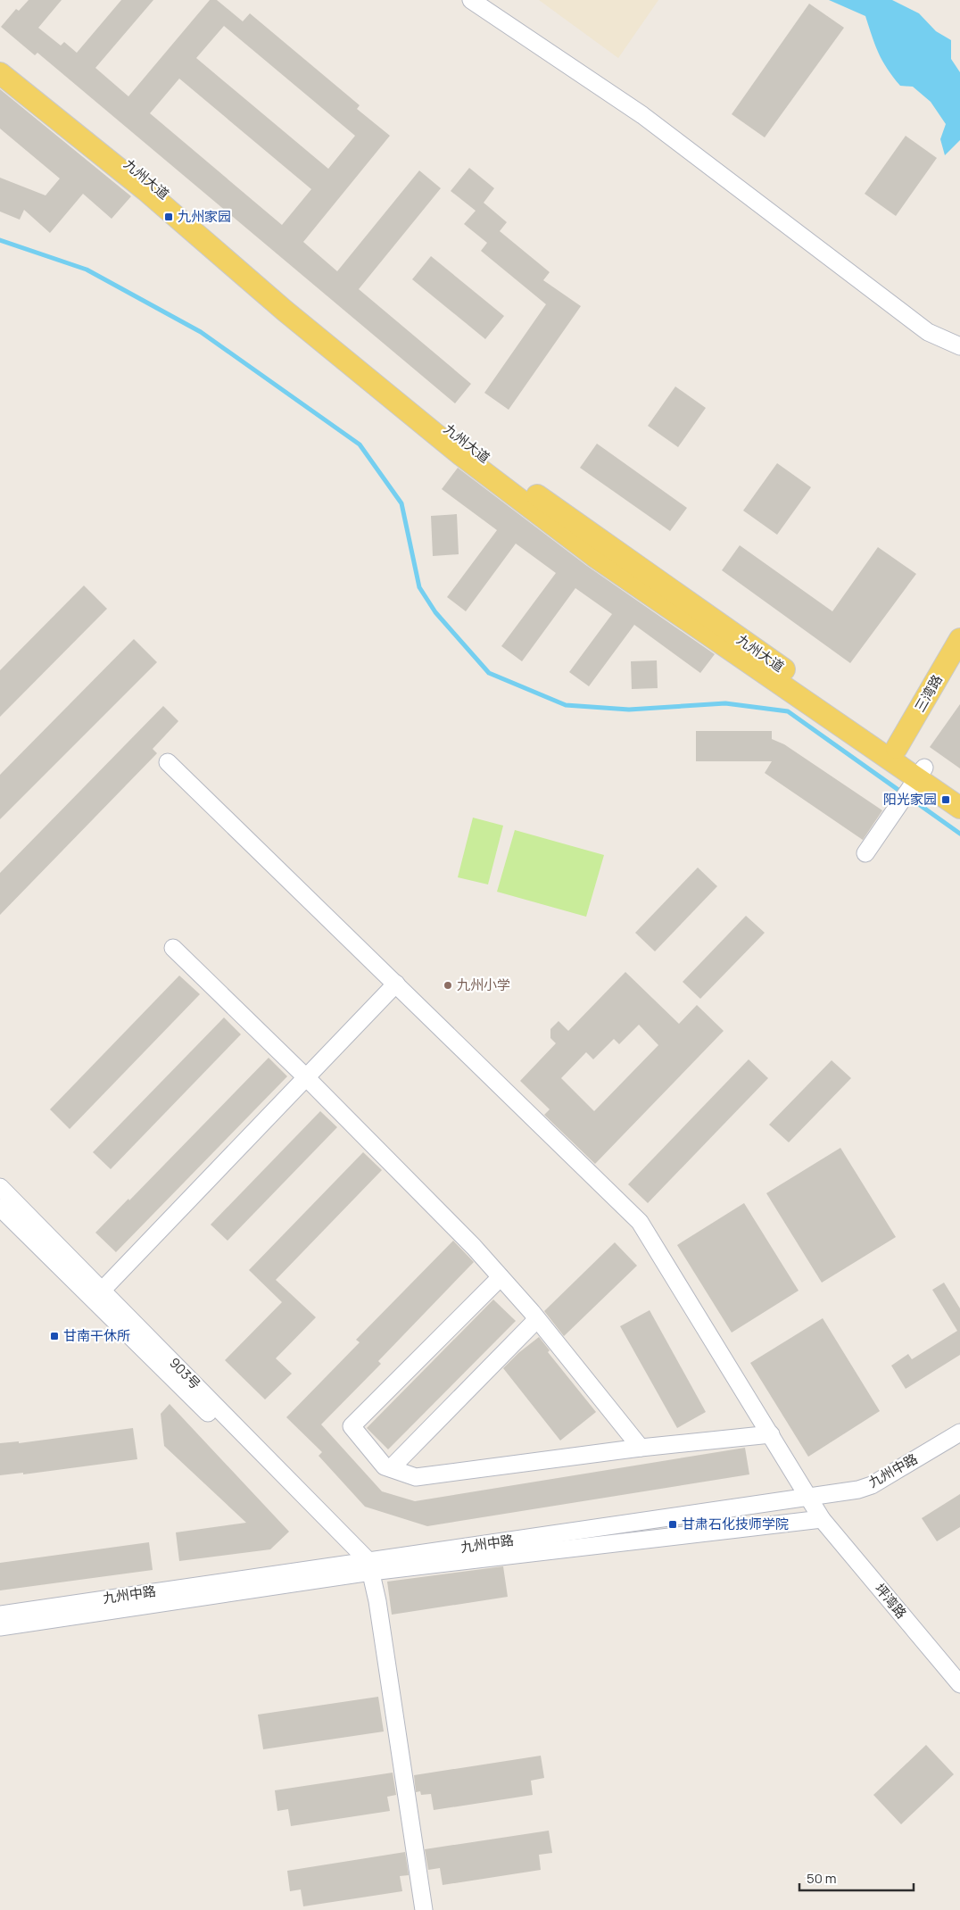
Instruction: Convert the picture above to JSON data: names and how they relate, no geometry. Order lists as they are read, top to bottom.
{
  "streets": {
    "main road": ["九州大道", "三湾路"],
    "street": ["903号", "九州中路", "坪湾路"]
  },
  "crossings": [
    ["九州大道", "三湾路"],
    ["903号", "九州中路"],
    ["九州中路", "坪湾路"]
  ],
  "places": {
    "transit": [
      "九州家园",
      "阳光家园",
      "甘南干休所",
      "甘肃石化技师学院"
    ],
    "other": ["九州小学"]
  },
  "scale_bar": "50 m"
}
